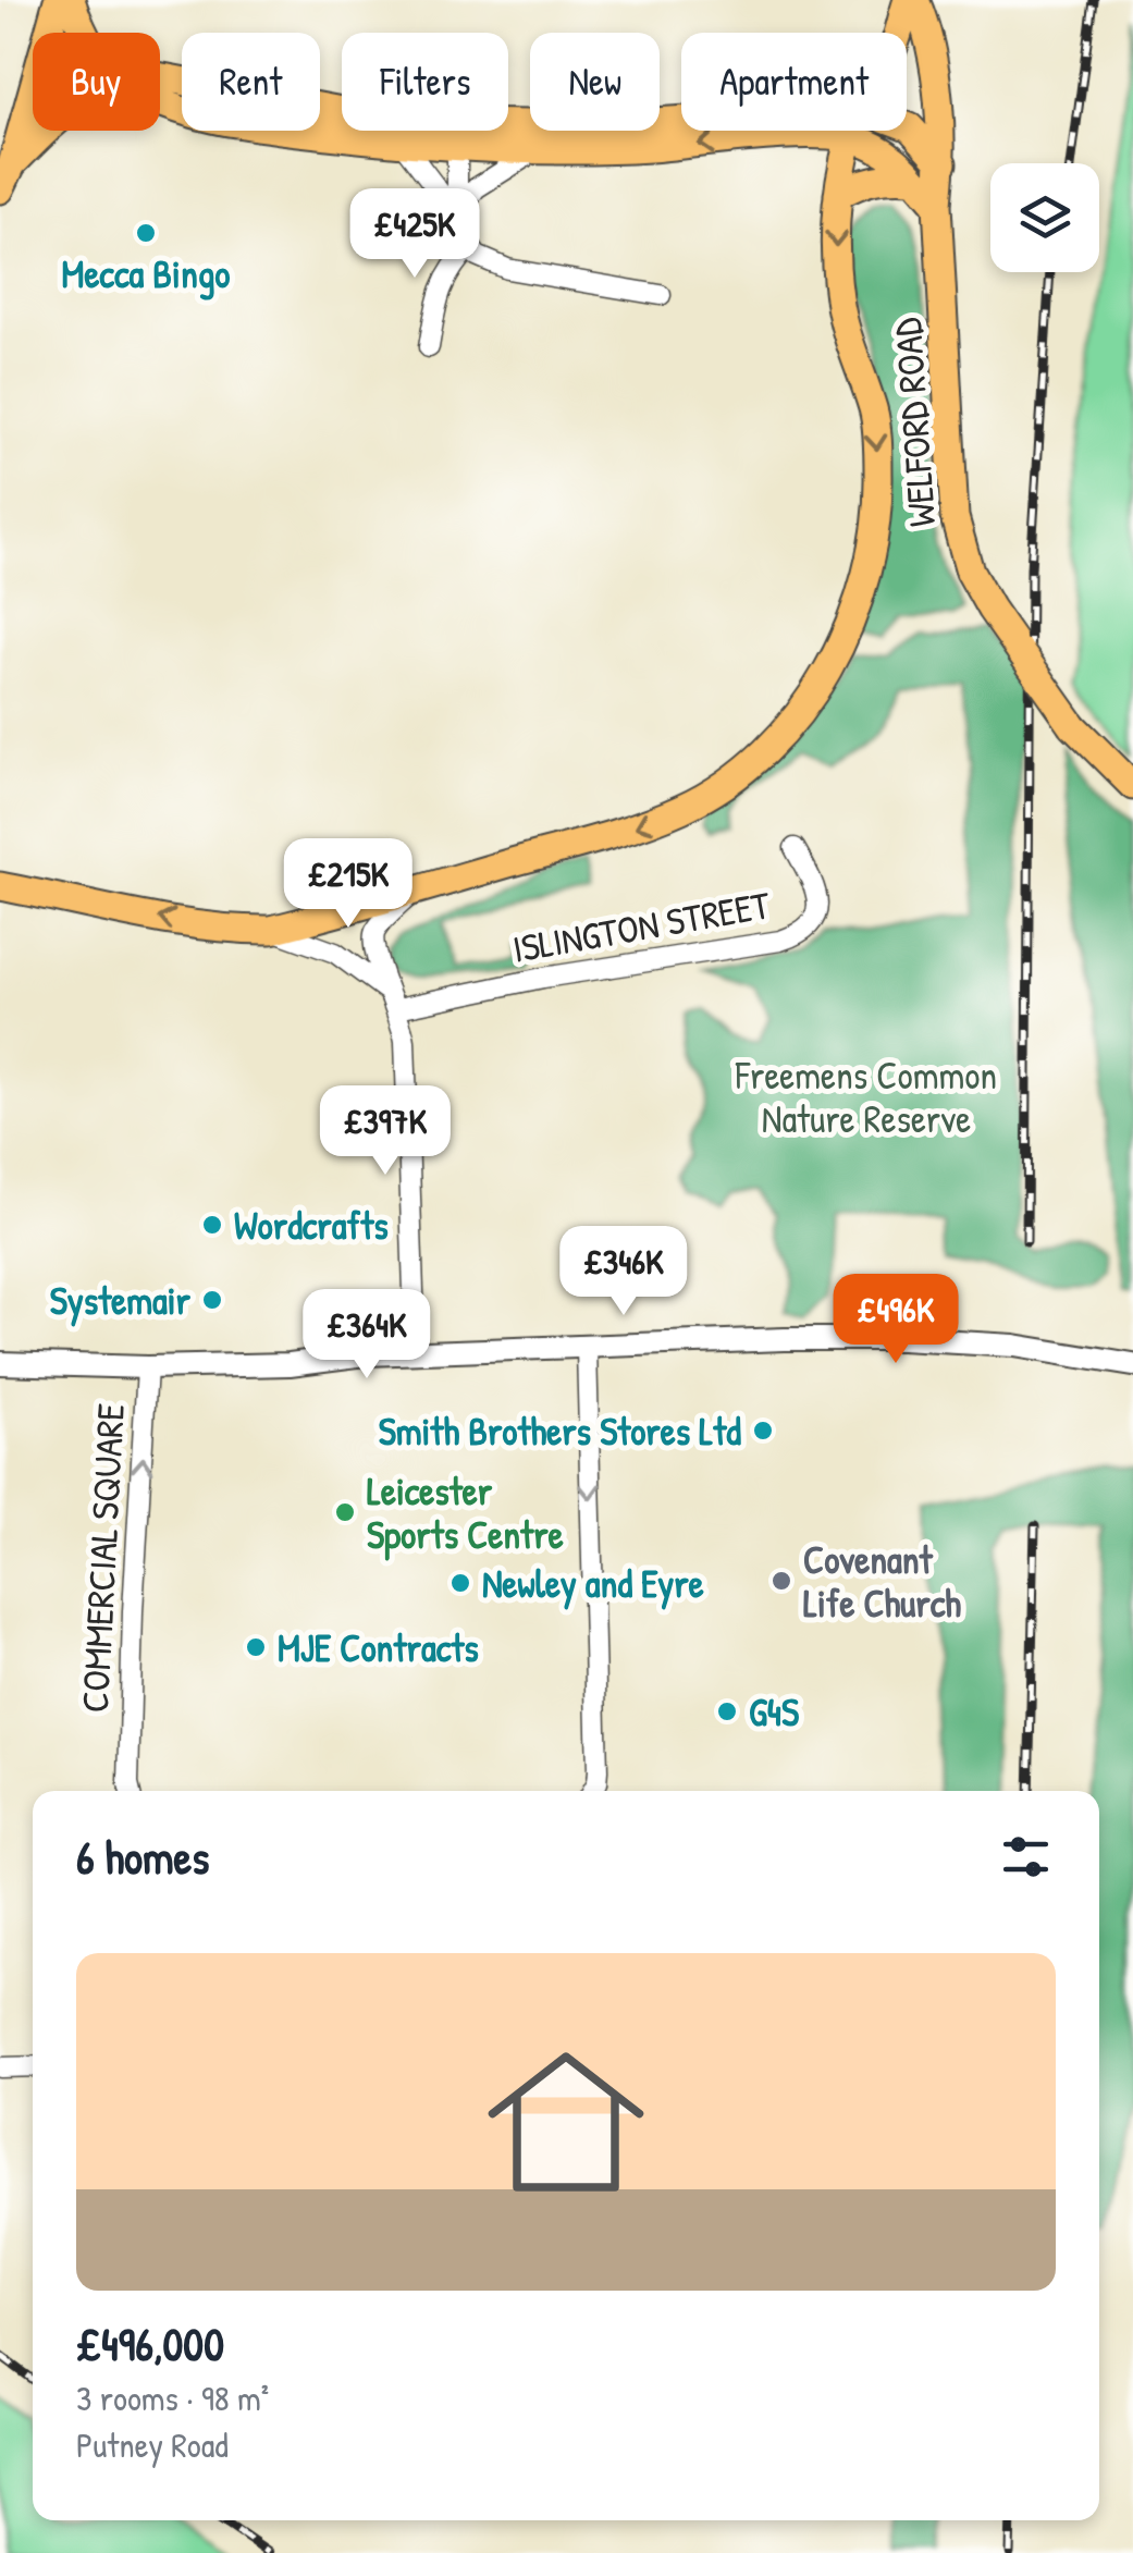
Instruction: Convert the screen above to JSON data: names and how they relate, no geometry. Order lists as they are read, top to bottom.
{
  "streets": {
    "main road": ["WELFORD ROAD"],
    "street": ["ISLINGTON STREET", "COMMERCIAL SQUARE"]
  },
  "parks": ["Freemens Common Nature Reserve"],
  "places": [
    "Mecca Bingo",
    "Wordcrafts",
    "Systemair",
    "Smith Brothers Stores Ltd",
    "Leicester Sports Centre",
    "Covenant Life Church",
    "Newley and Eyre",
    "MJE Contracts",
    "G4S"
  ],
  "page": {
    "chip": [
      "Buy",
      "Rent",
      "Filters",
      "New",
      "Apartment"
    ],
    "price": [
      "£425K",
      "£215K",
      "£397K",
      "£346K",
      "£496K",
      "£364K"
    ],
    "heading": "6 homes",
    "list": [
      {
        "name": "£496,000",
        "note": "3 rooms · 98 m² · Putney Road"
      }
    ]
  }
}
